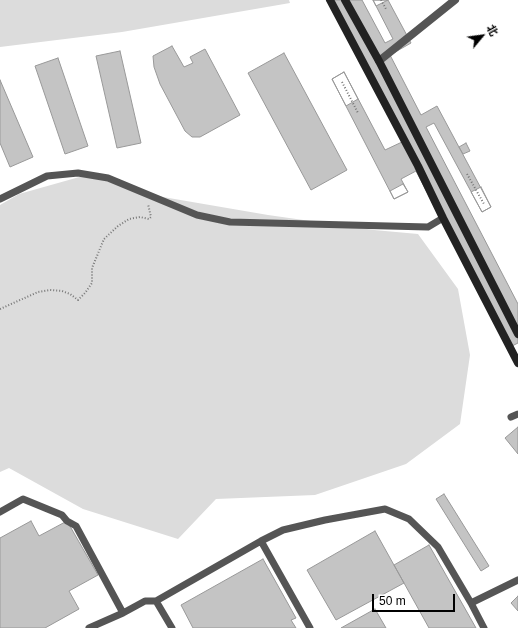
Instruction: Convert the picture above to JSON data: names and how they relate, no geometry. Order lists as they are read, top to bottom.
{
  "scale_bar": "50 m",
  "north": "top right"
}
